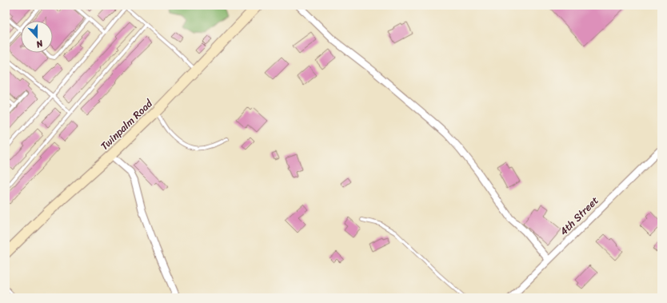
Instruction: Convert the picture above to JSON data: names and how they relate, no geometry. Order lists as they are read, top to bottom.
{
  "streets": {
    "main road": ["Twinpalm Road"],
    "street": ["4th Street"]
  },
  "north": "bottom"
}
